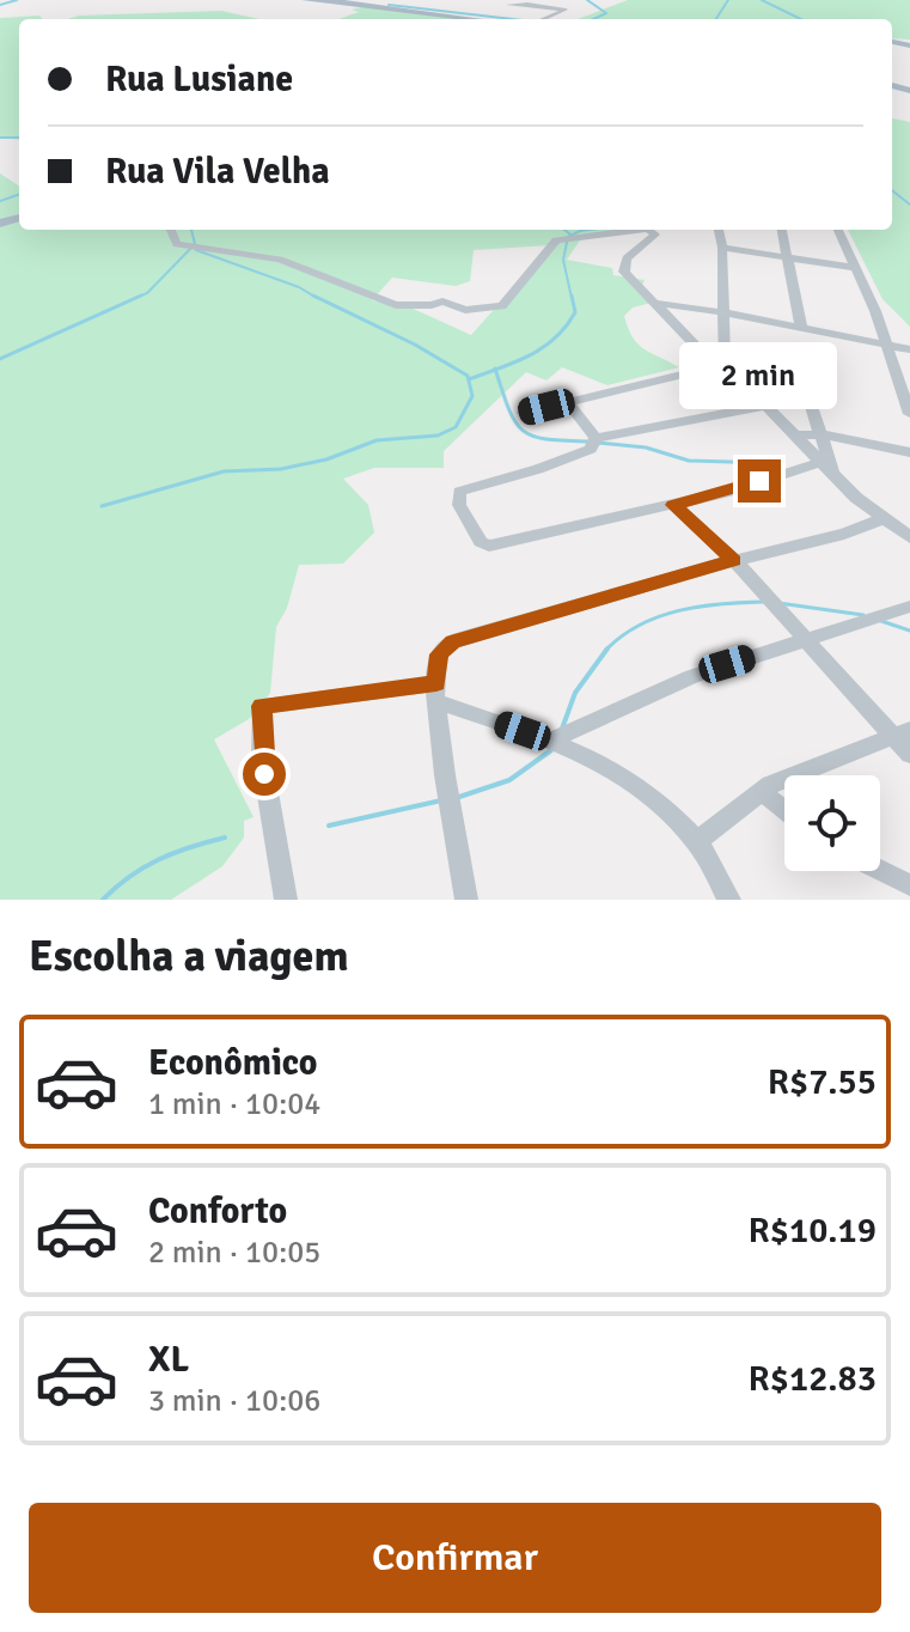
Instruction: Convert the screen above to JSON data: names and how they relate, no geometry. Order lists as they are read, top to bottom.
{
  "page": {
    "banner": ["Rua Lusiane", "Rua Vila Velha"],
    "bubble": "2 min",
    "heading": "Escolha a viagem",
    "list": [
      {
        "name": "Econômico",
        "note": "1 min · 10:04",
        "value": "R$7.55"
      },
      {
        "name": "Conforto",
        "note": "2 min · 10:05",
        "value": "R$10.19"
      },
      {
        "name": "XL",
        "note": "3 min · 10:06",
        "value": "R$12.83"
      }
    ],
    "buttons": "Confirmar"
  }
}
